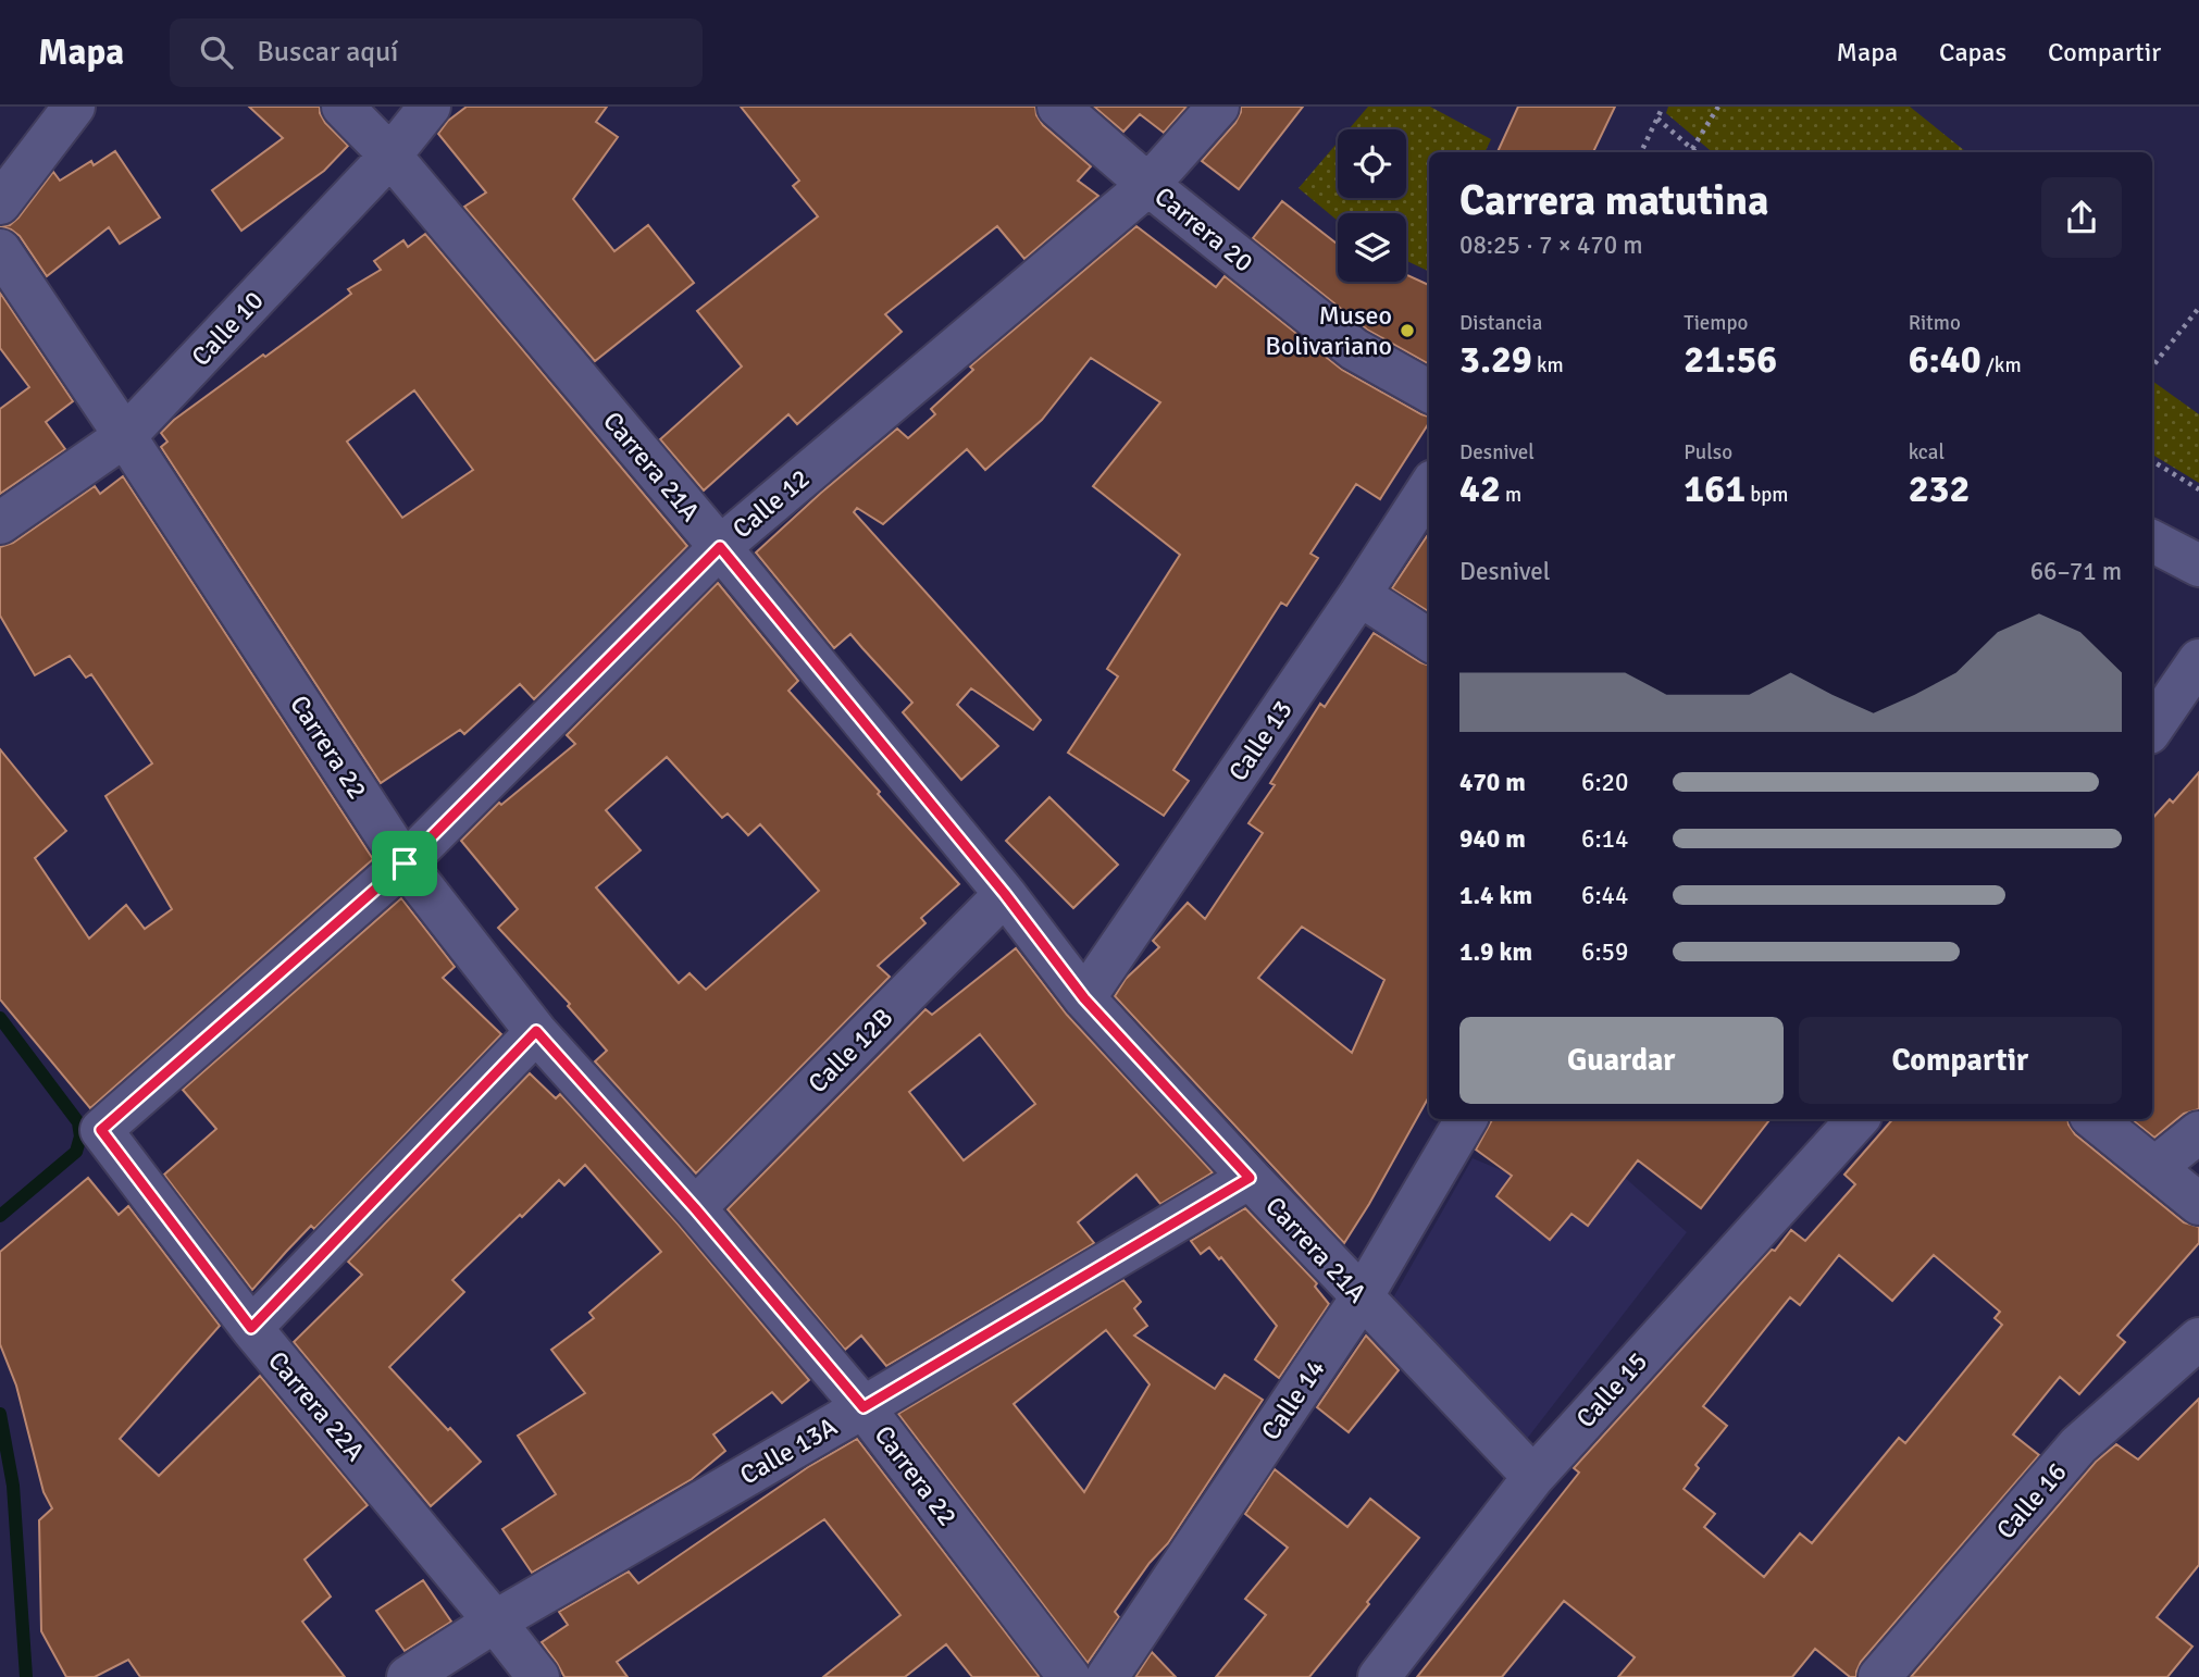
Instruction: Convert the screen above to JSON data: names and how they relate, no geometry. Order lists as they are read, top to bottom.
{
  "streets": {
    "street": [
      "Carrera 20",
      "Calle 10",
      "Carrera 21A",
      "Calle 12",
      "Calle 13",
      "Carrera 22",
      "Calle 12B",
      "Calle 15",
      "Calle 14",
      "Carrera 22A",
      "Calle 13A",
      "Calle 16"
    ]
  },
  "crossings": [
    ["Carrera 20", "Calle 12"],
    ["Calle 10", "Carrera 21A"],
    ["Calle 10", "Carrera 22"],
    ["Carrera 21A", "Calle 12"],
    ["Carrera 21A", "Calle 13"],
    ["Carrera 21A", "Calle 12B"],
    ["Carrera 21A", "Calle 15"],
    ["Carrera 21A", "Calle 14"],
    ["Carrera 21A", "Calle 13A"],
    ["Calle 12", "Carrera 22"],
    ["Calle 12", "Carrera 22A"],
    ["Carrera 22", "Calle 12B"],
    ["Carrera 22", "Calle 13A"],
    ["Carrera 22A", "Calle 13A"]
  ],
  "places": ["Museo Bolivariano"],
  "page": {
    "header": "Mapa",
    "search": "Buscar aquí",
    "nav": ["Mapa", "Capas", "Compartir"],
    "heading": ["Carrera matutina", "08:25 · 7 × 470 m"],
    "stats": [
      ["Distancia", "3.29 km"],
      ["Tiempo", "21:56"],
      ["Ritmo", "6:40 /km"],
      ["Desnivel", "42 m"],
      ["Pulso", "161 bpm"],
      ["kcal", "232"]
    ],
    "chart": ["Desnivel", "66–71 m"],
    "list": [
      {
        "name": "470 m",
        "note": "6:20"
      },
      {
        "name": "940 m",
        "note": "6:14"
      },
      {
        "name": "1.4 km",
        "note": "6:44"
      },
      {
        "name": "1.9 km",
        "note": "6:59"
      }
    ],
    "buttons": ["Guardar", "Compartir"]
  }
}
